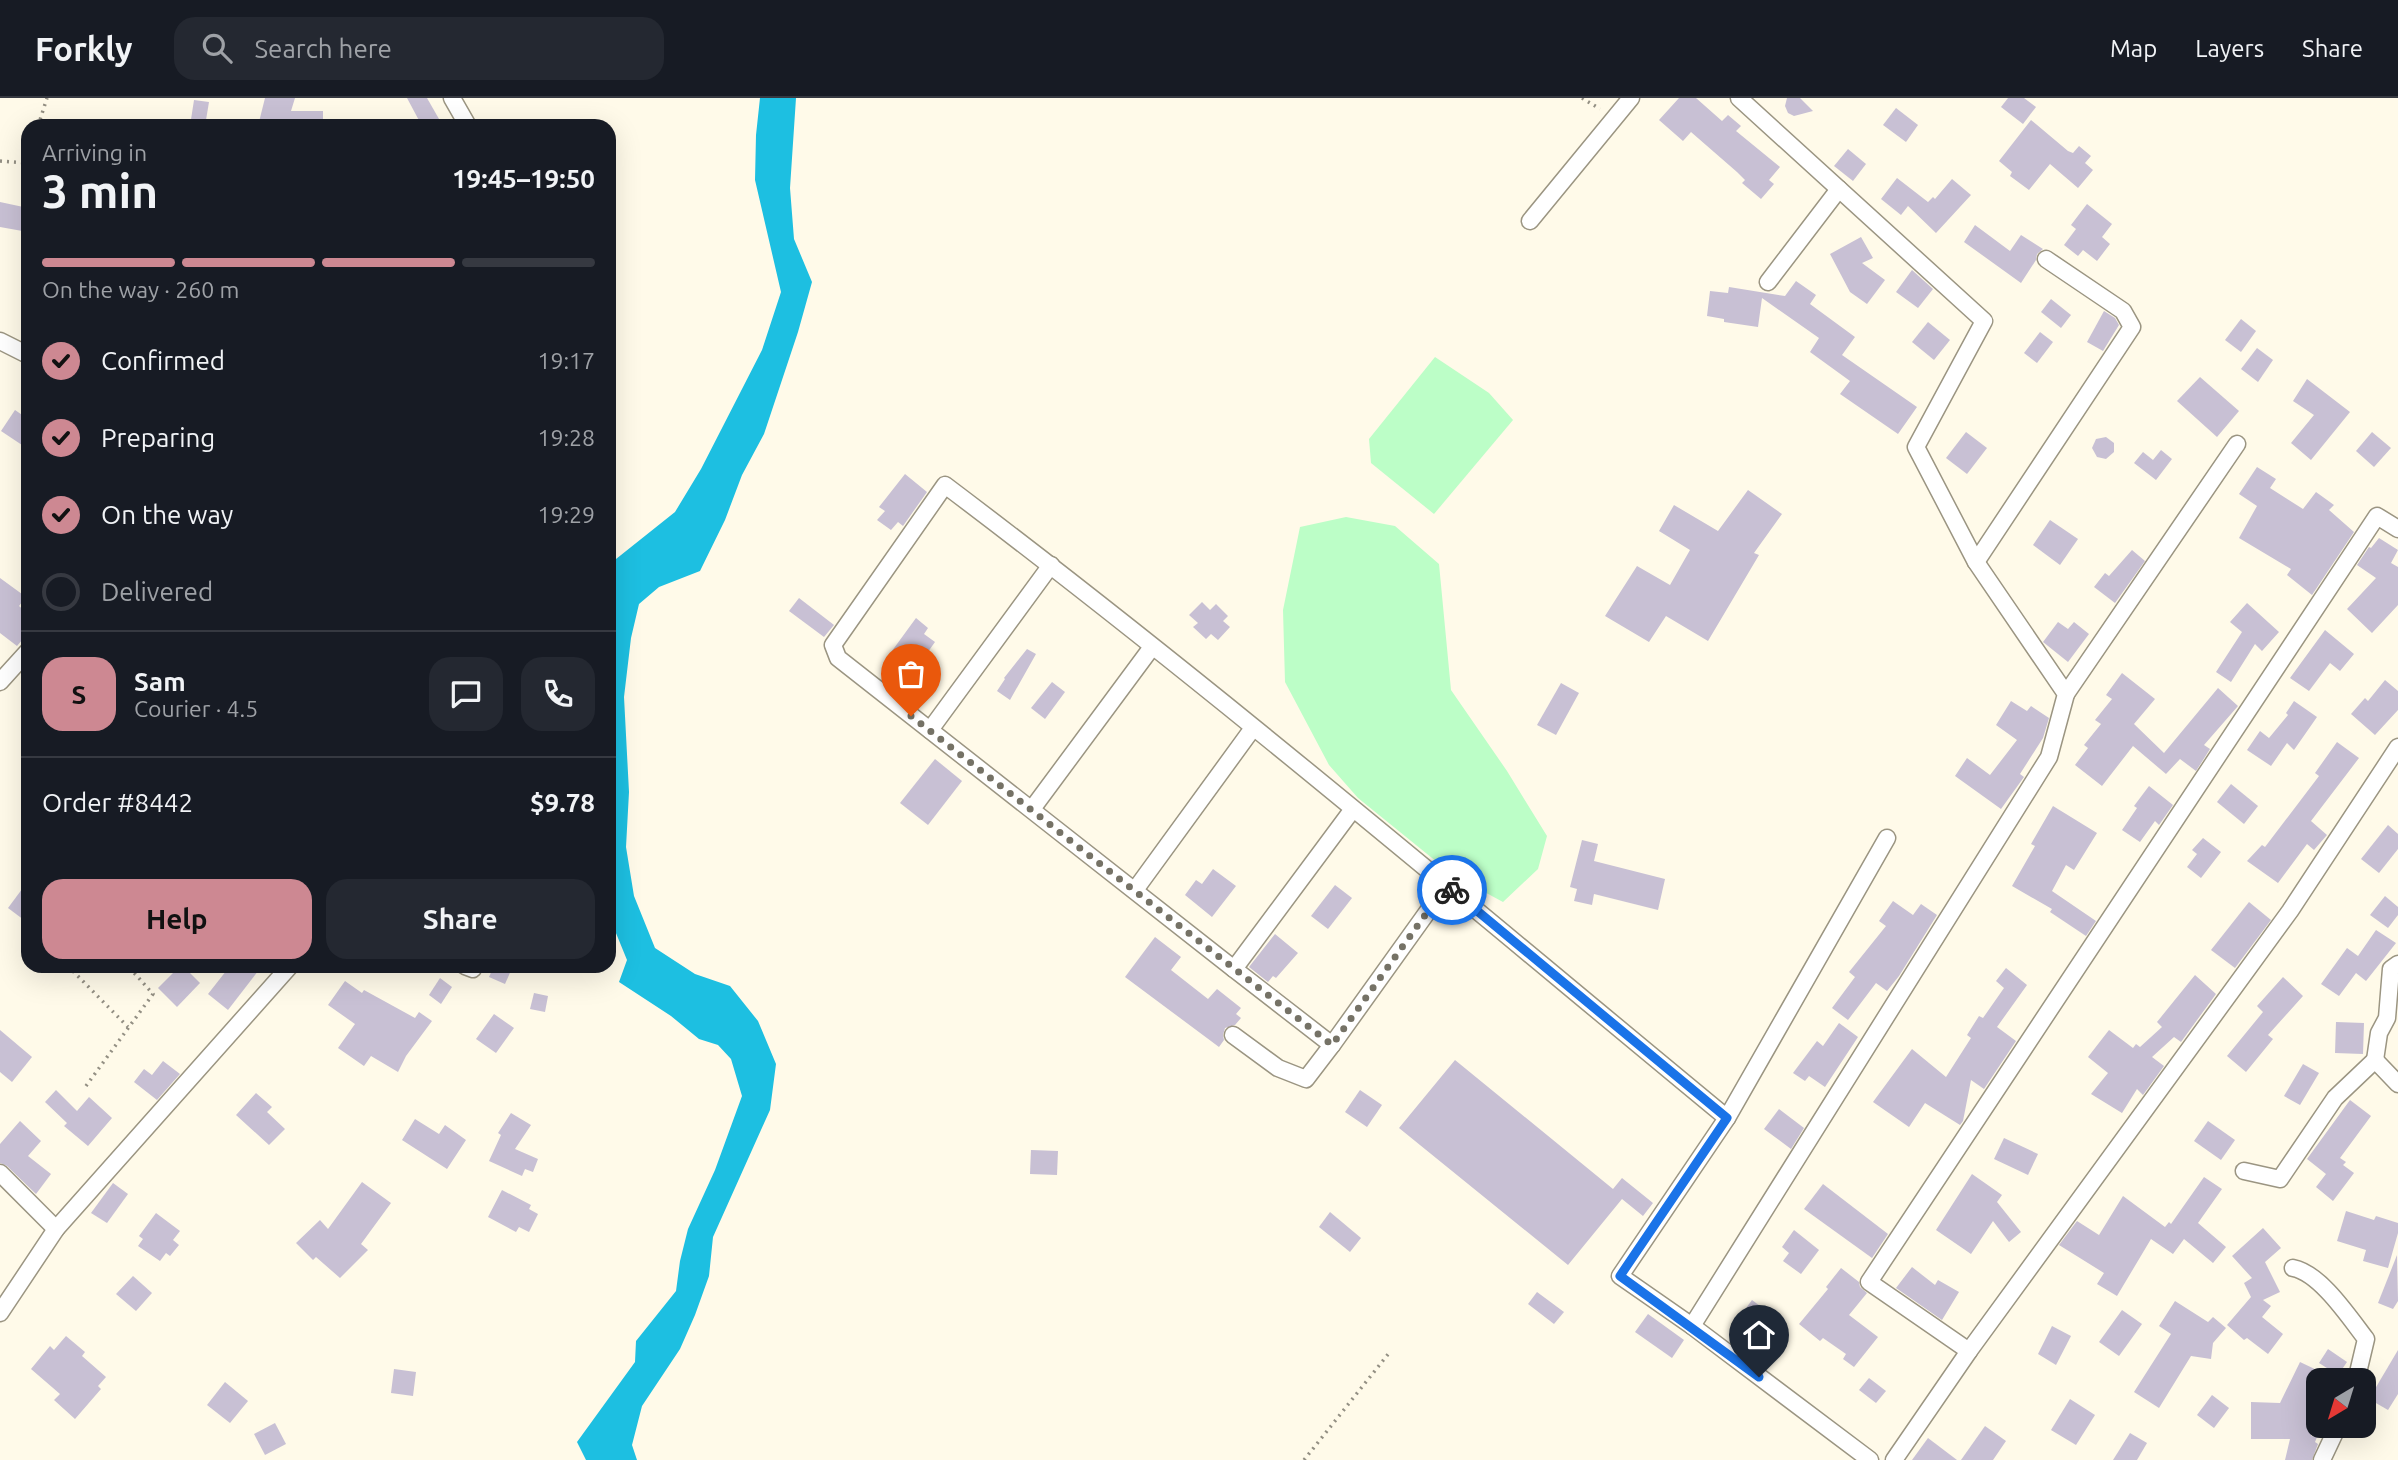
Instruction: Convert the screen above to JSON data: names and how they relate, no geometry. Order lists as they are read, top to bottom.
{
  "north": "bottom left",
  "page": {
    "header": "Forkly",
    "search": "Search here",
    "nav": ["Map", "Layers", "Share"],
    "heading": ["3 min", "Arriving in", "19:45–19:50"],
    "panel": [
      "Sam",
      "Courier · 4.5",
      "Order #8442",
      "$9.78"
    ],
    "bar": "On the way · 260 m",
    "list": [
      ["Confirmed", "19:17"],
      ["Preparing", "19:28"],
      ["On the way", "19:29"],
      "Delivered"
    ],
    "round": "S",
    "buttons": ["Help", "Share"]
  }
}
